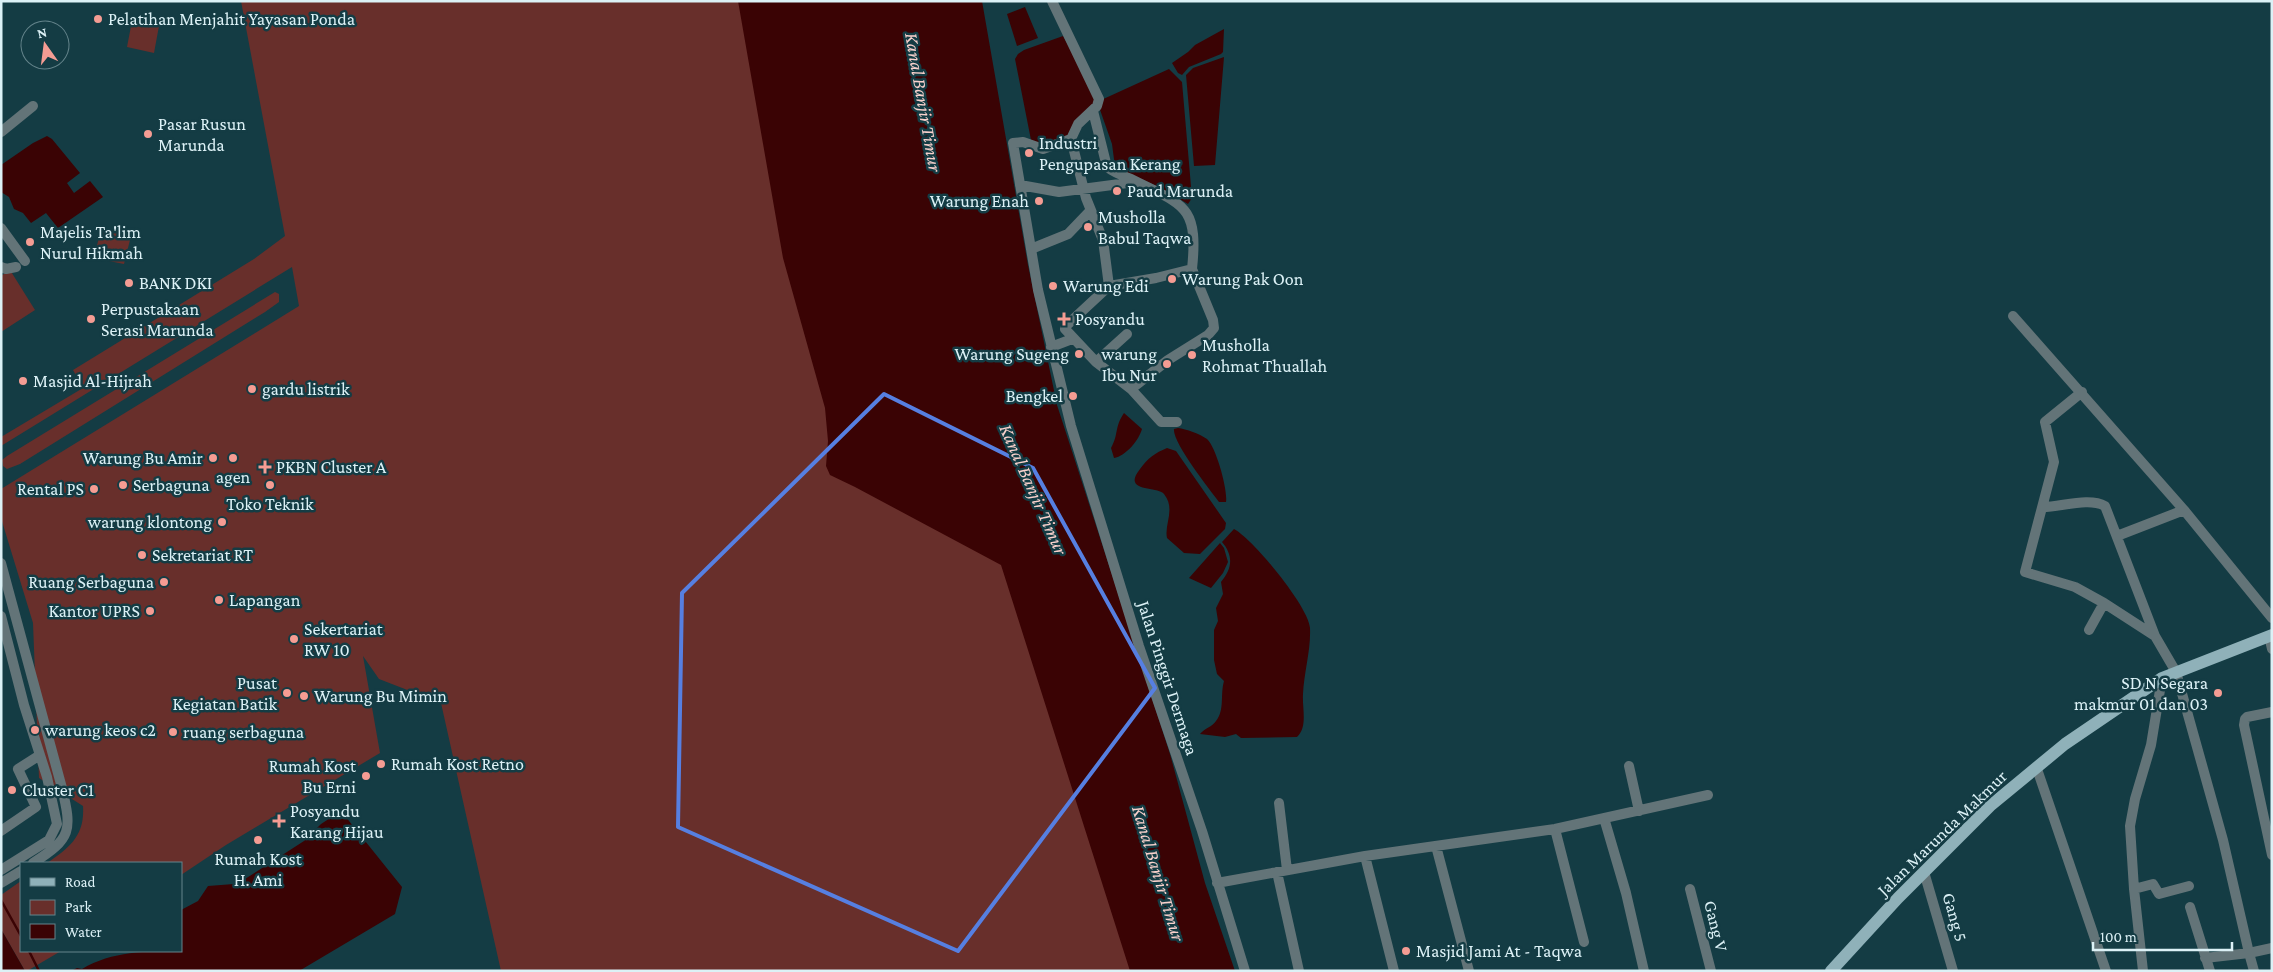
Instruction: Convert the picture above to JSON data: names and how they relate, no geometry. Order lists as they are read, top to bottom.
{
  "streets": {
    "main road": ["Jalan Marunda Makmur"],
    "street": ["Jalan Pinggir Dermaga", "Gang 5", "Gang V"]
  },
  "crossings": [
    ["Jalan Marunda Makmur", "Gang 5"]
  ],
  "water": ["Kanal Banjir Timur"],
  "places": {
    "other": [
      "Pelatihan Menjahit Yayasan Ponda",
      "Pasar Rusun Marunda",
      "Industri Pengupasan Kerang",
      "Paud Marunda",
      "Warung Enah",
      "Musholla Babul Taqwa",
      "Majelis Ta'lim Nurul Hikmah",
      "Warung Pak Oon",
      "BANK DKI",
      "Warung Edi",
      "Perpustakaan Serasi Marunda",
      "Warung Sugeng",
      "Musholla Rohmat Thuallah",
      "warung Ibu Nur",
      "Masjid Al-Hijrah",
      "gardu listrik",
      "Bengkel",
      "Warung Bu Amir",
      "agen",
      "Serbaguna",
      "Toko Teknik",
      "Rental PS",
      "warung klontong",
      "Sekretariat RT",
      "Ruang Serbaguna",
      "Lapangan",
      "Kantor UPRS",
      "Sekertariat RW 10",
      "Pusat Kegiatan Batik",
      "SD N Segara makmur 01 dan 03",
      "Warung Bu Mimin",
      "warung keos c2",
      "ruang serbaguna",
      "Rumah Kost Retno",
      "Rumah Kost Bu Erni",
      "Cluster C1",
      "Rumah Kost H. Ami",
      "Masjid Jami At - Taqwa"
    ],
    "health": ["Posyandu", "PKBN Cluster A", "Posyandu Karang Hijau"]
  },
  "legend": ["Road", "Park", "Water"],
  "scale_bar": "100 m",
  "north": "top"
}
